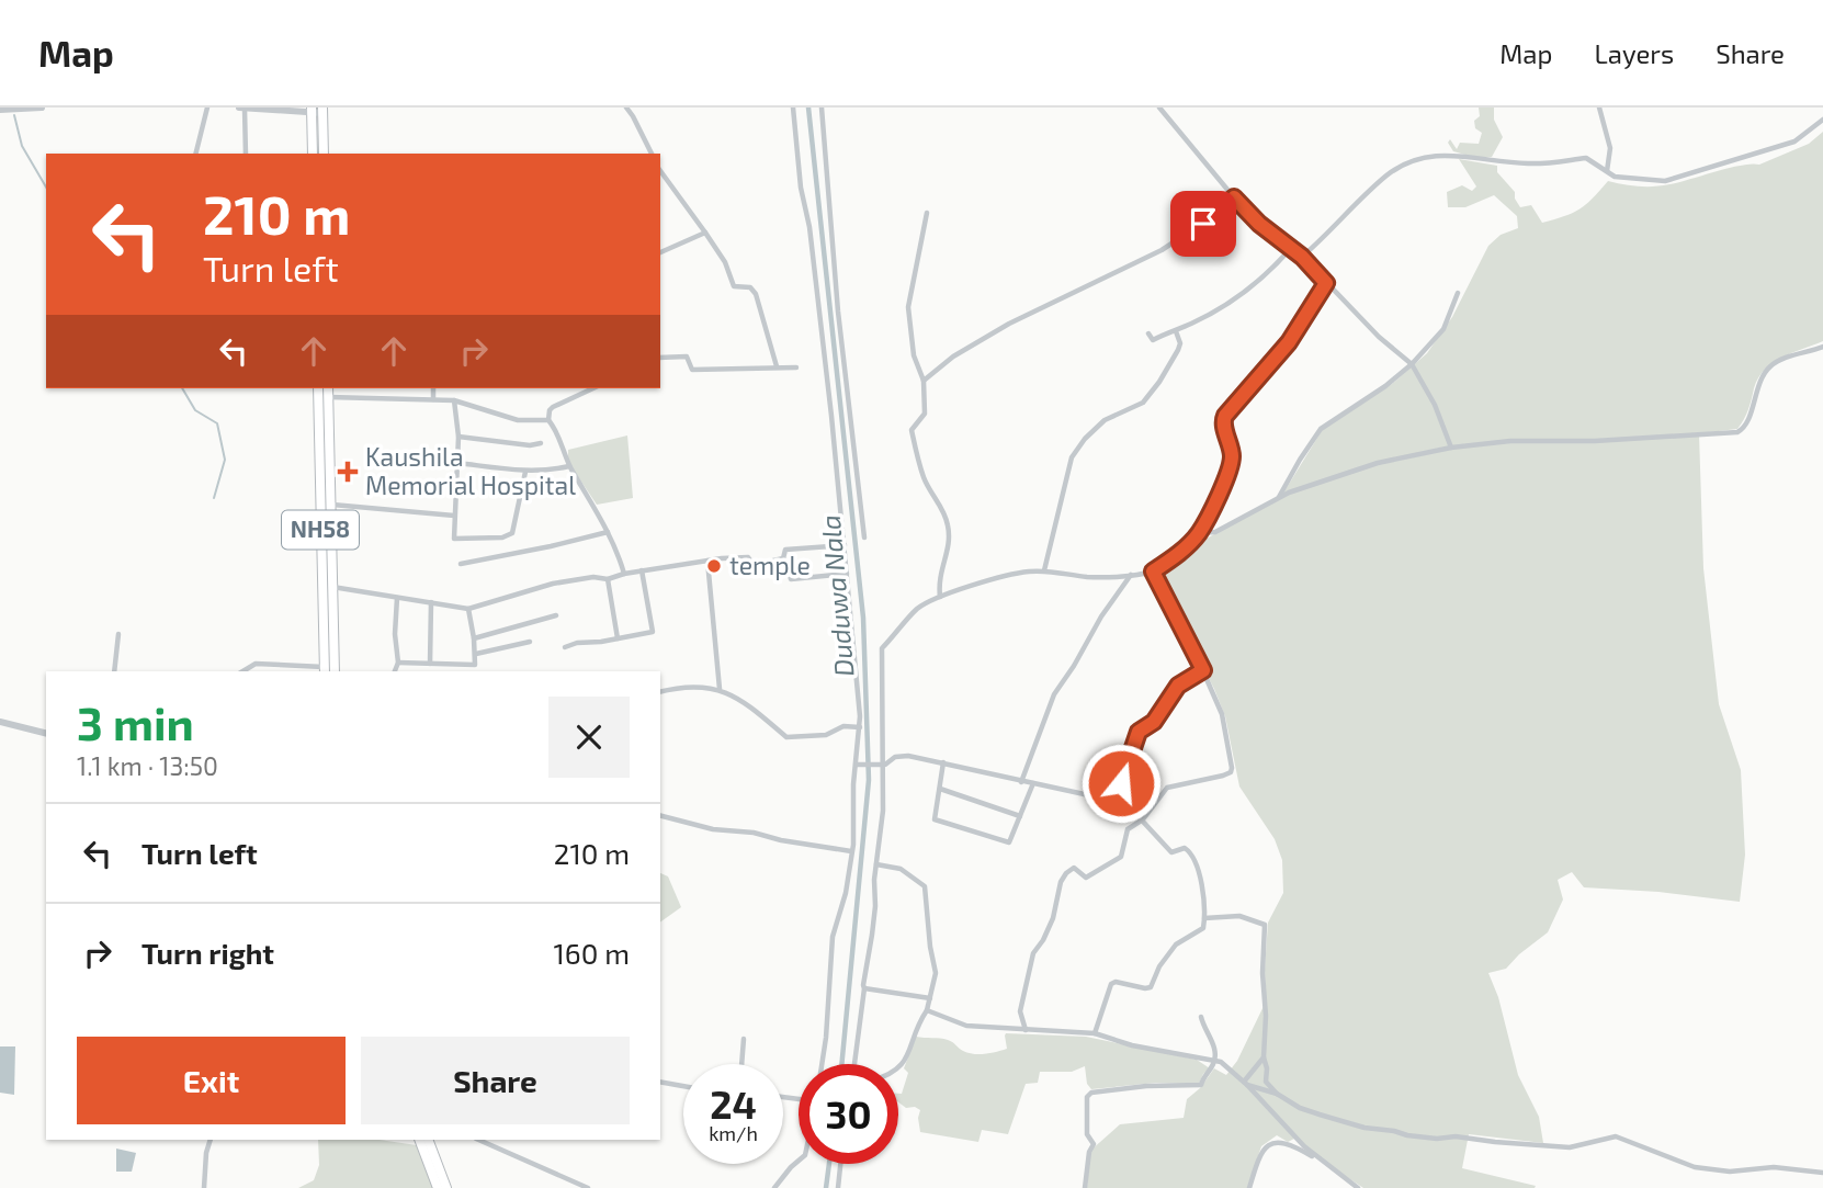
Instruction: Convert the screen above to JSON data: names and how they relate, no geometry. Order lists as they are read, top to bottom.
{
  "streets": {
    "highway": ["NH58"]
  },
  "water": ["Duduwa Nala"],
  "places": {
    "health": ["Kaushila Memorial Hospital"],
    "other": ["temple"]
  },
  "page": {
    "header": "Map",
    "nav": ["Map", "Layers", "Share"],
    "turn": ["210 m", "Turn left"],
    "heading": ["3 min", "1.1 km · 13:50"],
    "list": [
      {
        "name": "Turn left",
        "value": "210 m"
      },
      {
        "name": "Turn right",
        "value": "160 m"
      }
    ],
    "buttons": ["Exit", "Share"],
    "speed": "24 km/h",
    "limit": "30"
  }
}
